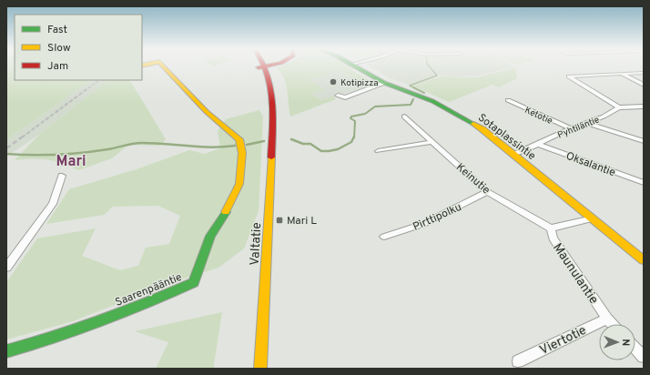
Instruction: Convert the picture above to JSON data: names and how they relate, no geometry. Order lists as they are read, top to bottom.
{
  "streets": {
    "main road": ["Sotaplassintie", "Valtatie", "Saarenpääntie"],
    "street": [
      "Ketotie",
      "Pyhtiläntie",
      "Oksalantie",
      "Keinutie",
      "Pirttipolku",
      "Maunulantie",
      "Viertotie"
    ]
  },
  "crossings": [
    ["Ketotie", "Pyhtiläntie"],
    ["Pyhtiläntie", "Sotaplassintie"],
    ["Pyhtiläntie", "Oksalantie"],
    ["Sotaplassintie", "Maunulantie"],
    ["Keinutie", "Pirttipolku"],
    ["Keinutie", "Maunulantie"],
    ["Maunulantie", "Viertotie"]
  ],
  "districts": ["Mari"],
  "places": {
    "other": ["Kotipizza"],
    "transit": ["Mari L"]
  },
  "legend": ["Fast", "Slow", "Jam"],
  "north": "right"
}
